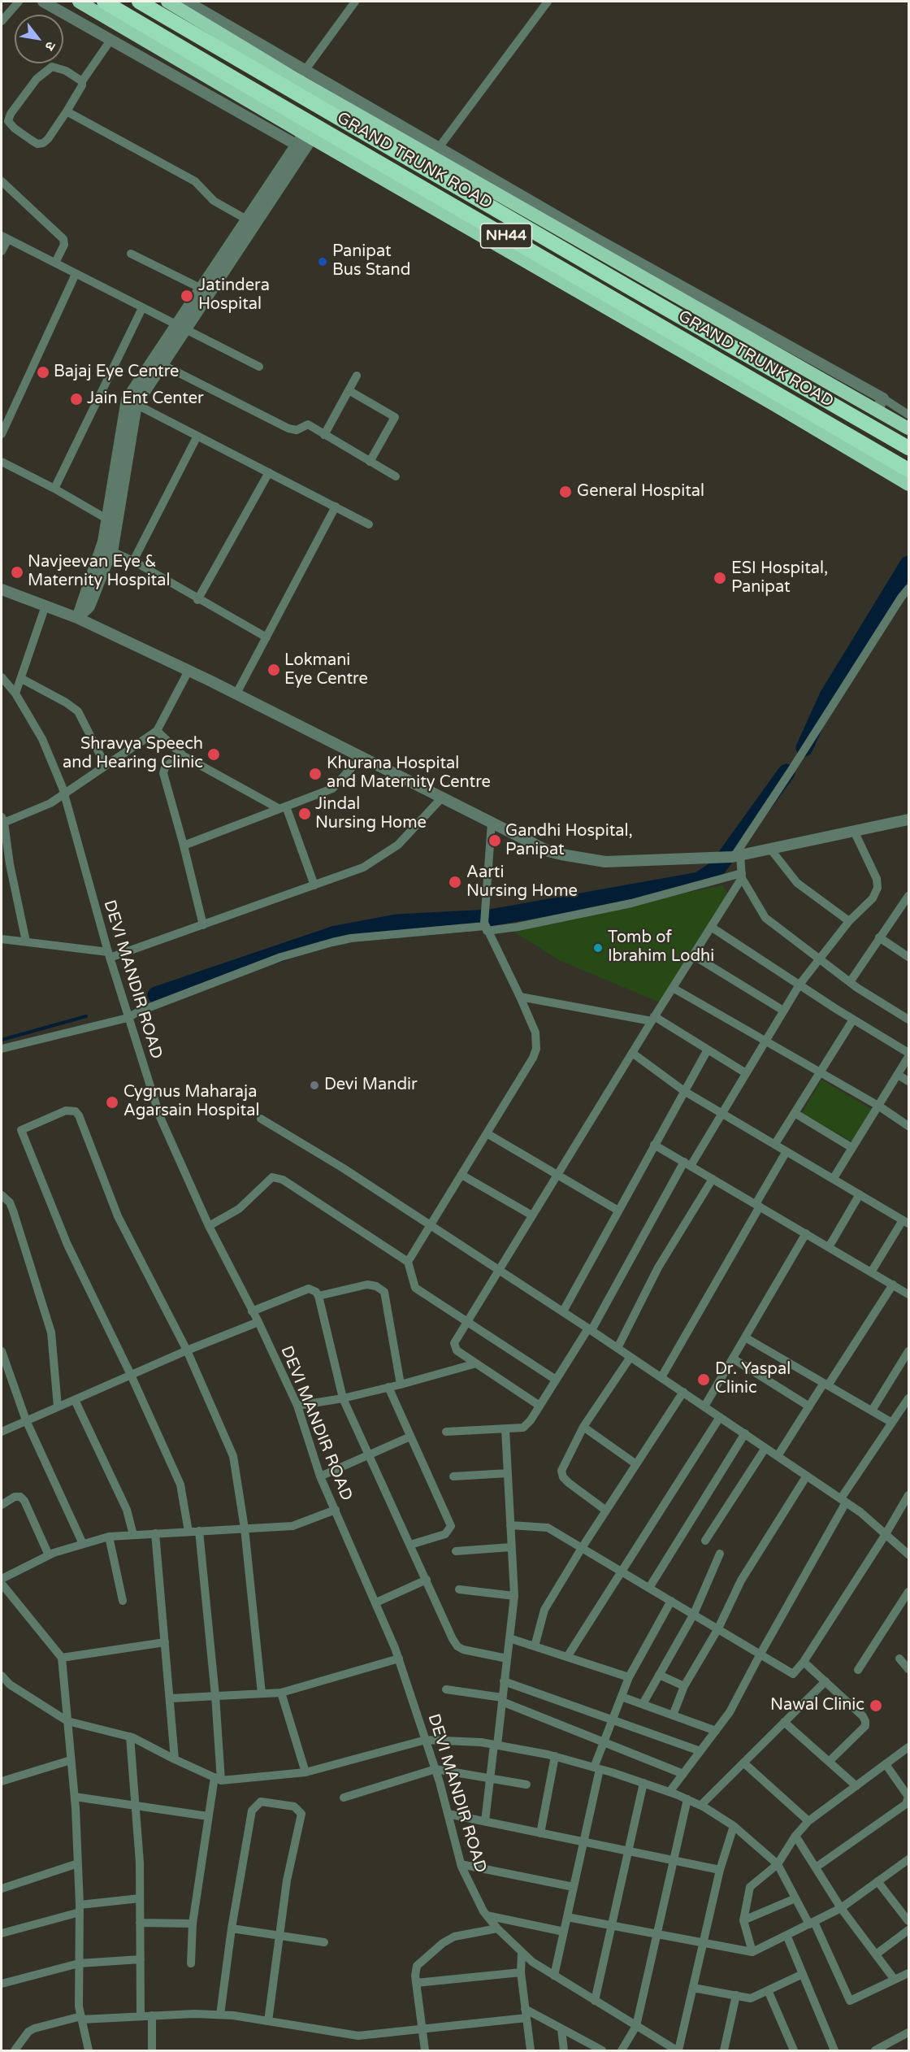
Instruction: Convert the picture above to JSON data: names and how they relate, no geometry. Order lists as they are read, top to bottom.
{
  "streets": {
    "highway": ["GRAND TRUNK ROAD", "NH44"],
    "street": ["DEVI MANDIR ROAD"]
  },
  "places": [
    "Panipat Bus Stand",
    "Jatindera Hospital",
    "Bajaj Eye Centre",
    "Jain Ent Center",
    "General Hospital",
    "Navjeevan Eye & Maternity Hospital",
    "ESI Hospital, Panipat",
    "Lokmani Eye Centre",
    "Shravya Speech and Hearing Clinic",
    "Khurana Hospital and Maternity Centre",
    "Jindal Nursing Home",
    "Gandhi Hospital, Panipat",
    "Aarti Nursing Home",
    "Tomb of Ibrahim Lodhi",
    "Devi Mandir",
    "Cygnus Maharaja Agarsain Hospital",
    "Dr. Yaspal Clinic",
    "Nawal Clinic"
  ],
  "north": "bottom right"
}
